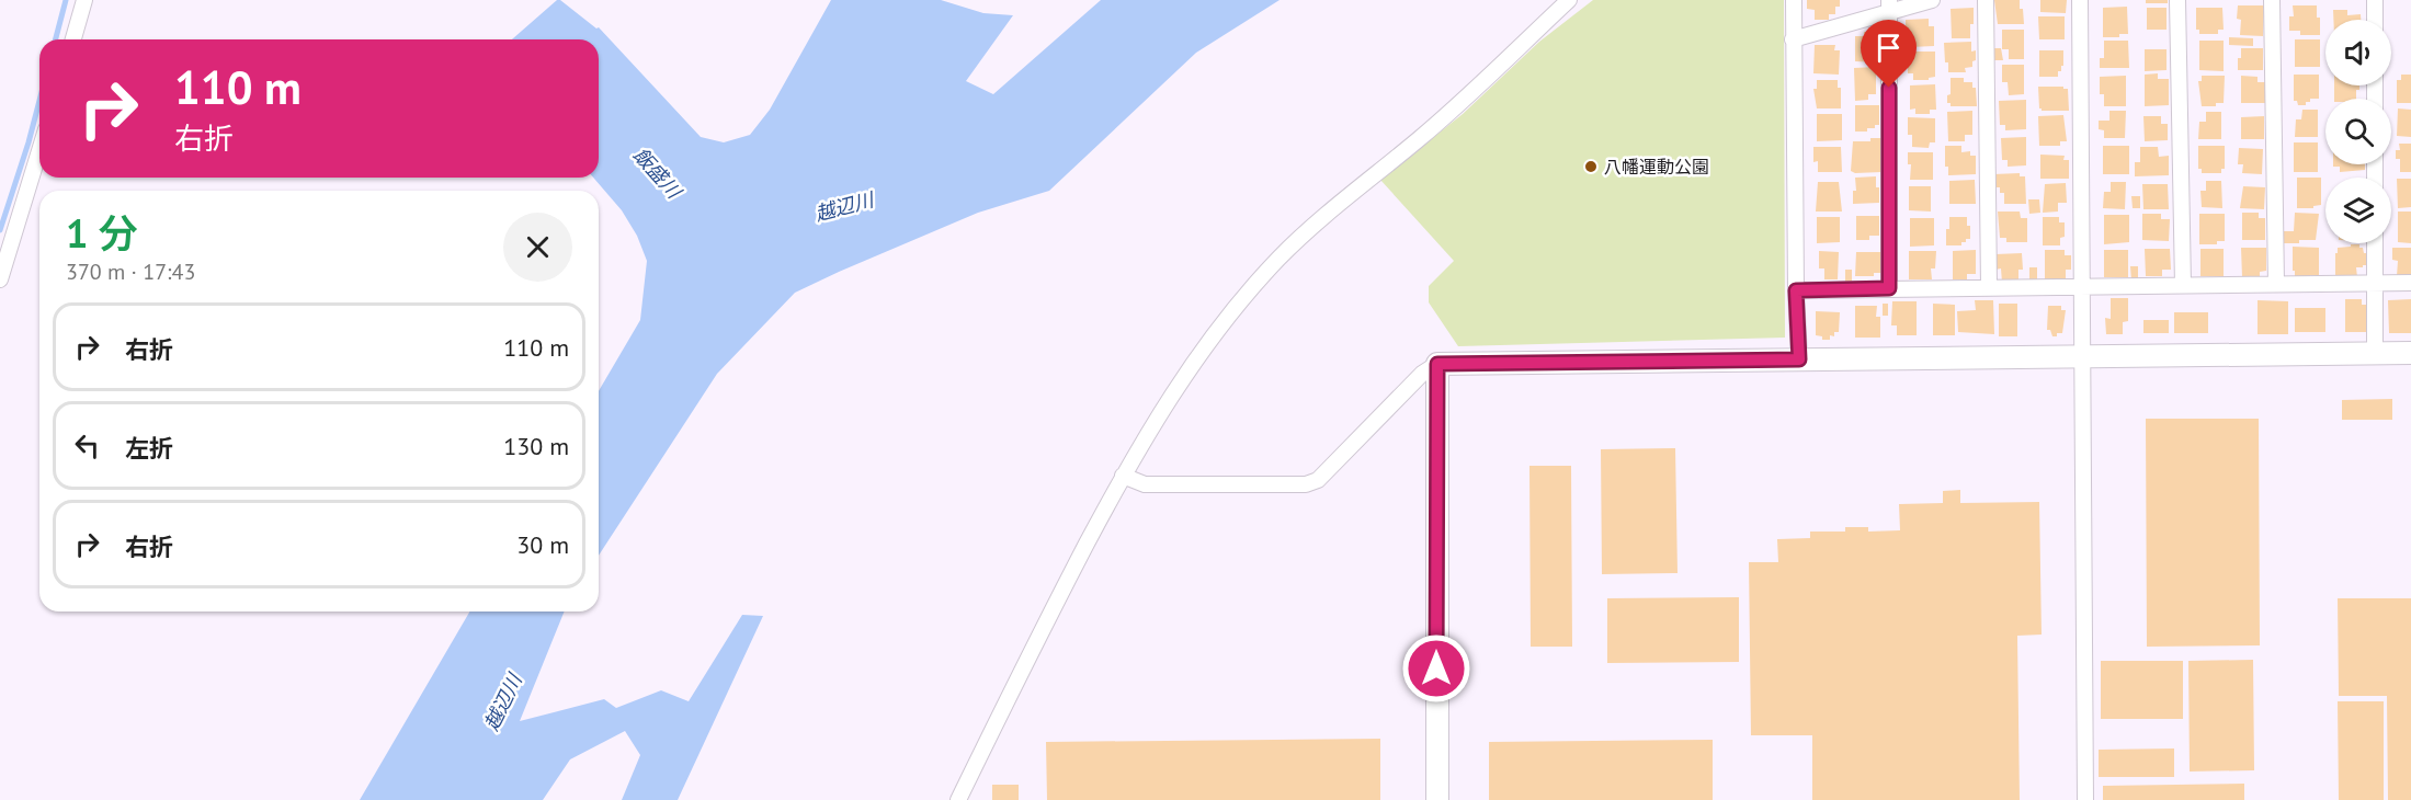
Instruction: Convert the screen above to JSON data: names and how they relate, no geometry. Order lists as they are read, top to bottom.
{
  "water": ["飯盛川", "越辺川"],
  "places": ["八幡運動公園"],
  "page": {
    "turn": ["110 m", "右折"],
    "heading": ["1 分", "370 m · 17:43"],
    "list": [
      {
        "name": "右折",
        "value": "110 m"
      },
      {
        "name": "左折",
        "value": "130 m"
      },
      {
        "name": "右折",
        "value": "30 m"
      }
    ]
  }
}
